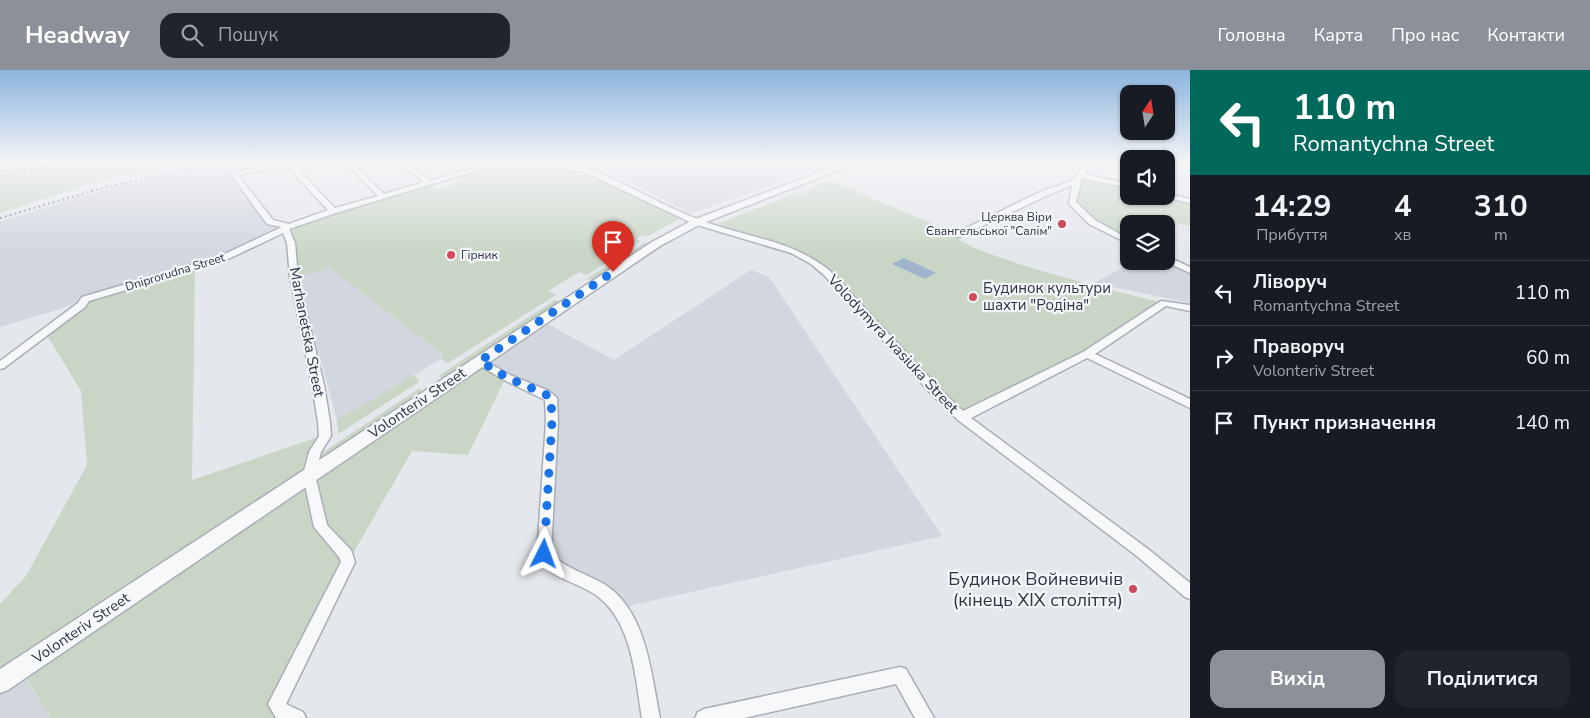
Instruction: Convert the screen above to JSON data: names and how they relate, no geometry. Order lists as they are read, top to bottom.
{
  "streets": {
    "street": [
      "Dniprorudna Street",
      "Marhanetska Street",
      "Volodymyra Ivasiuka Street",
      "Volonteriv Street"
    ]
  },
  "crossings": [
    ["Dniprorudna Street", "Marhanetska Street"],
    ["Marhanetska Street", "Volonteriv Street"],
    ["Volodymyra Ivasiuka Street", "Volonteriv Street"]
  ],
  "places": [
    "Церква Віри Євангельської \"Салім\"",
    "Гірник",
    "Будинок культури шахти \"Родіна\"",
    "Будинок Войневичів (кінець ХІХ століття)"
  ],
  "north": "top",
  "page": {
    "header": "Headway",
    "search": "Пошук",
    "nav": [
      "Головна",
      "Карта",
      "Про нас",
      "Контакти"
    ],
    "turn": ["110 m", "Romantychna Street"],
    "eta": [
      "14:29",
      "Прибуття",
      "4",
      "хв",
      "310",
      "m"
    ],
    "list": [
      {
        "name": "Ліворуч",
        "note": "Romantychna Street",
        "value": "110 m"
      },
      {
        "name": "Праворуч",
        "note": "Volonteriv Street",
        "value": "60 m"
      },
      {
        "name": "Пункт призначення",
        "value": "140 m"
      }
    ],
    "buttons": ["Вихід", "Поділитися"]
  }
}
